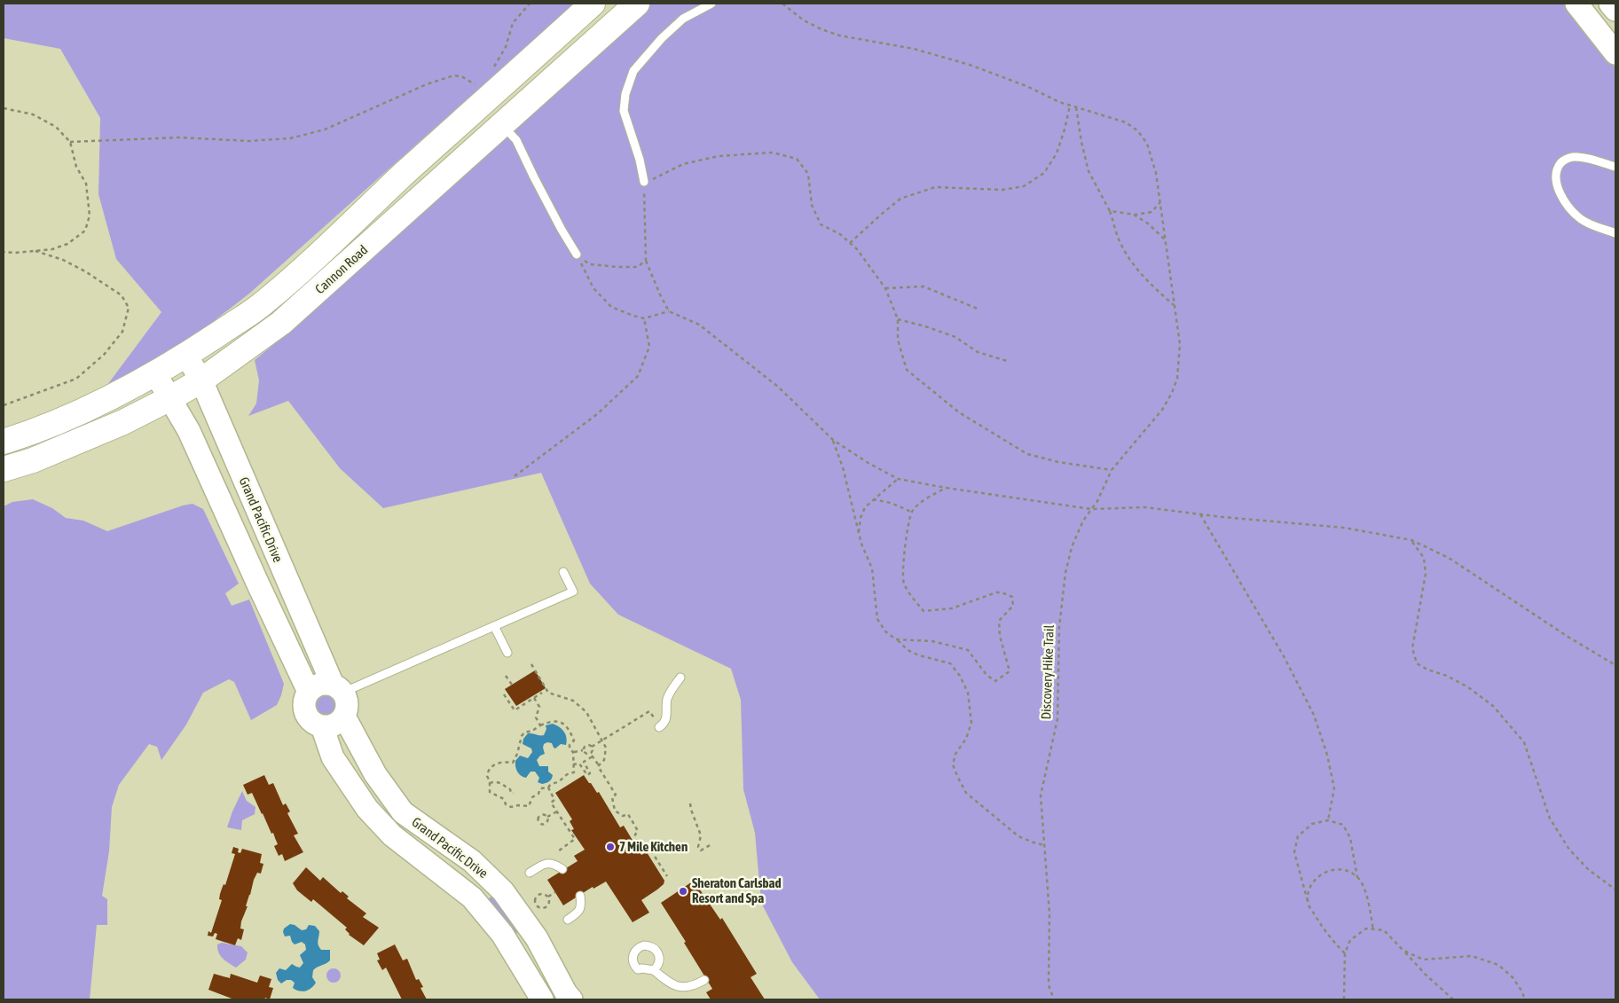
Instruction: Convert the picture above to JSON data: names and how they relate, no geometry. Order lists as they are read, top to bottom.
{
  "streets": {
    "main road": ["Cannon Road"],
    "street": ["Grand Pacific Drive"],
    "path": ["Discovery Hike Trail"]
  },
  "crossings": [
    ["Cannon Road", "Grand Pacific Drive"]
  ],
  "places": ["7 Mile Kitchen", "Sheraton Carlsbad Resort and Spa"]
}
